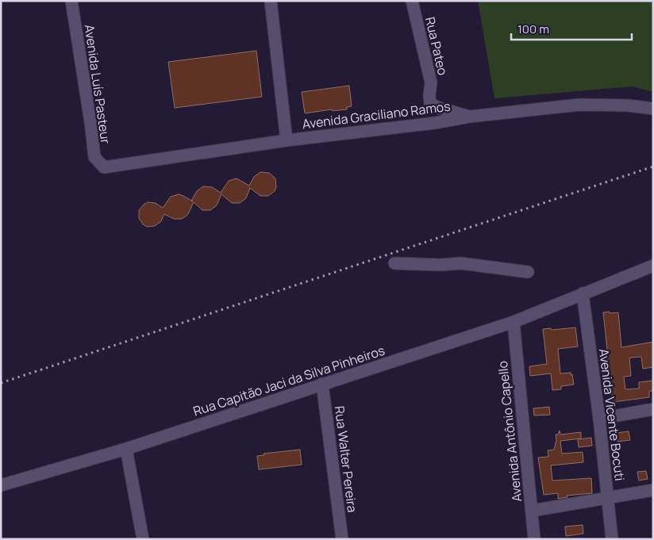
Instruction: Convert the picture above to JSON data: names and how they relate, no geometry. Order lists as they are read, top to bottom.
{
  "streets": {
    "street": [
      "Rua Pateo",
      "Avenida Luís Pasteur",
      "Avenida Graciliano Ramos",
      "Rua Capitão Jaci da Silva Pinheiros",
      "Avenida Vicente Bocuti",
      "Avenida Antônio Capello",
      "Rua Walter Pereira"
    ]
  },
  "crossings": [
    ["Rua Pateo", "Avenida Graciliano Ramos"],
    ["Avenida Luís Pasteur", "Avenida Graciliano Ramos"],
    ["Rua Capitão Jaci da Silva Pinheiros", "Avenida Vicente Bocuti"],
    ["Rua Capitão Jaci da Silva Pinheiros", "Avenida Antônio Capello"],
    ["Rua Capitão Jaci da Silva Pinheiros", "Rua Walter Pereira"]
  ],
  "scale_bar": "100 m"
}
